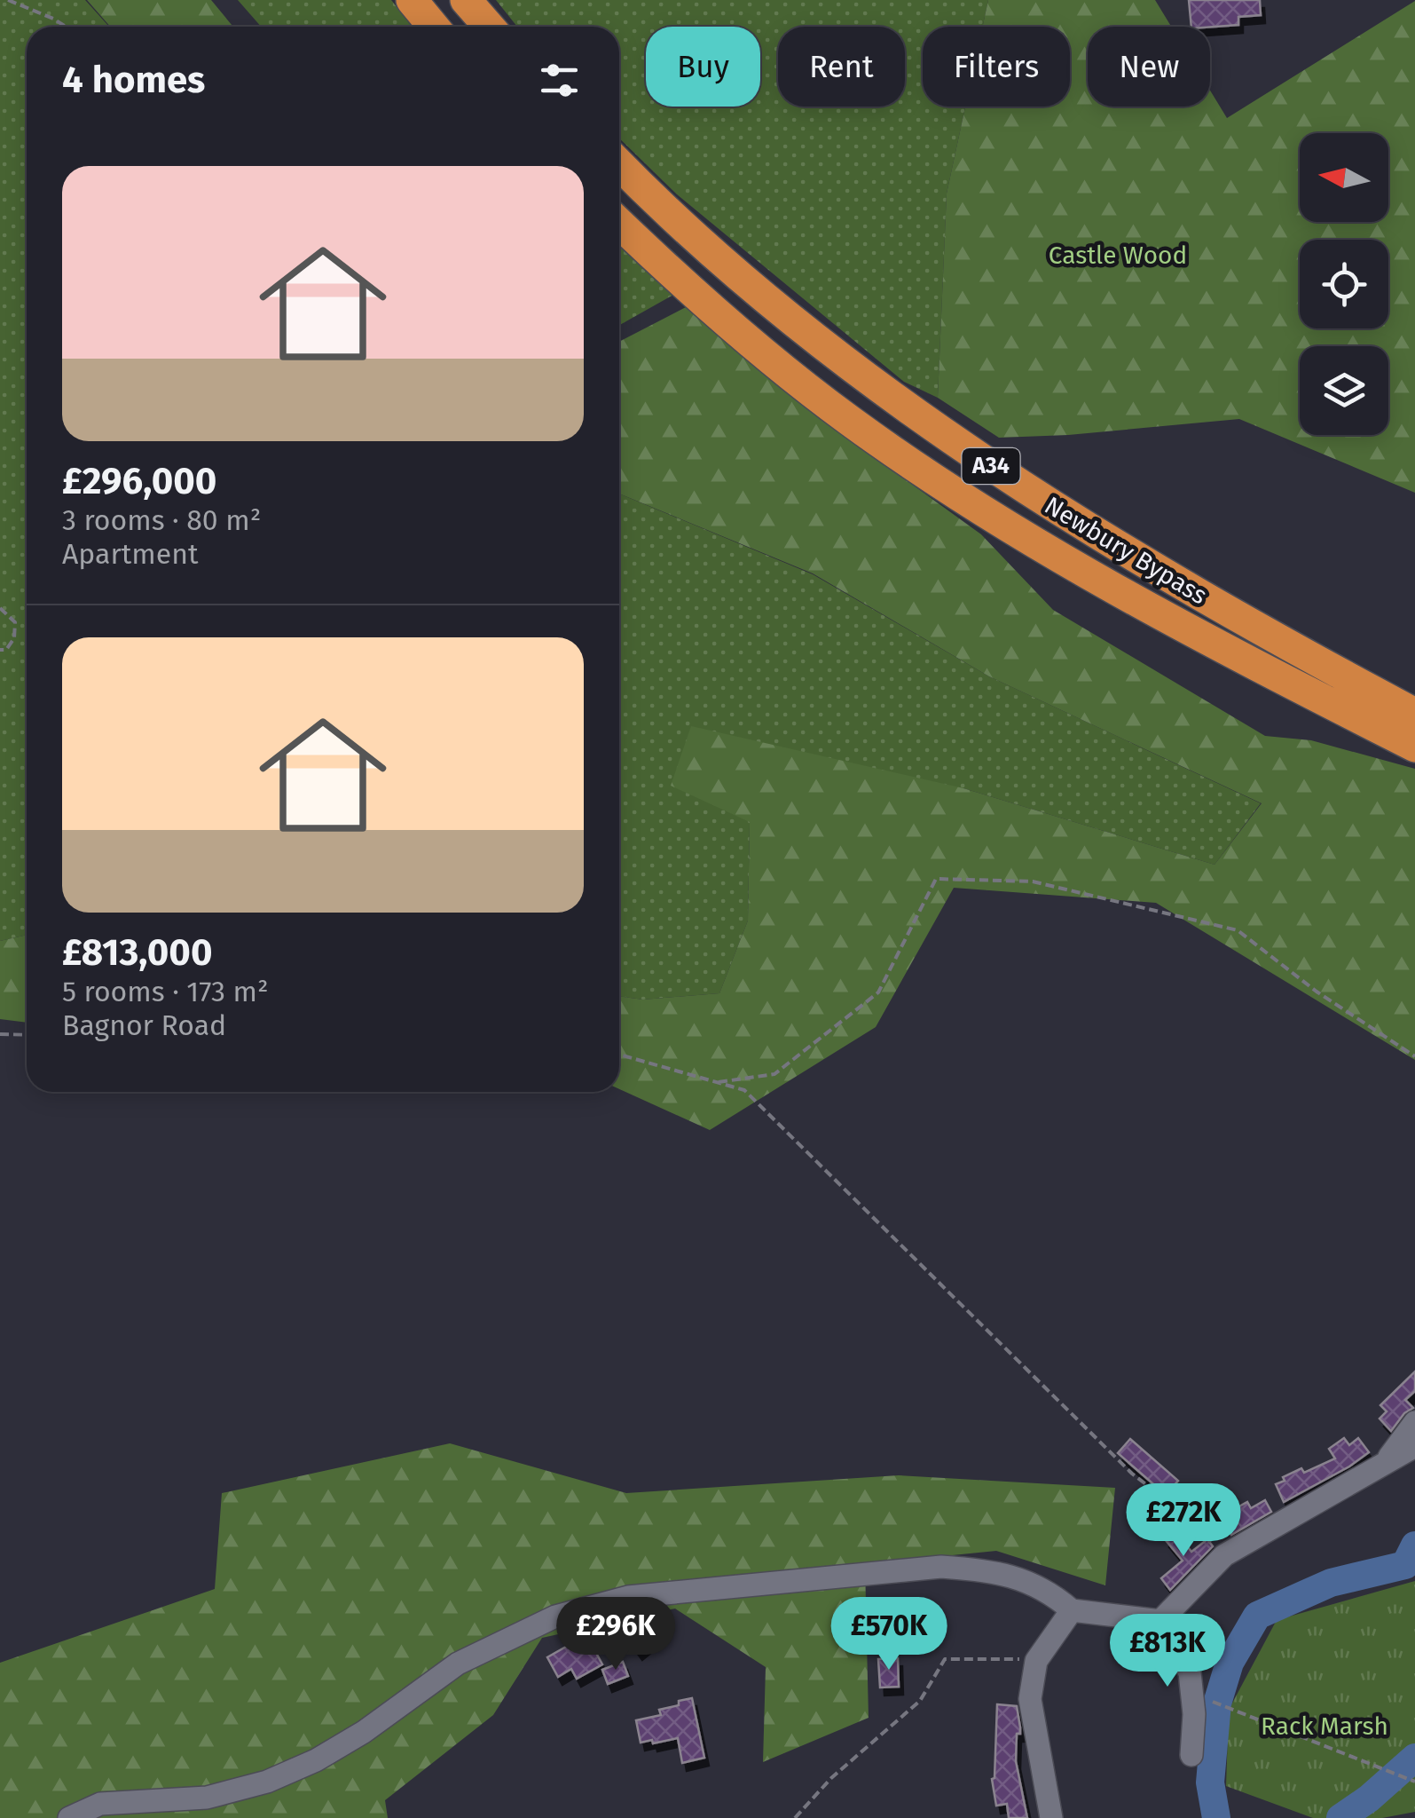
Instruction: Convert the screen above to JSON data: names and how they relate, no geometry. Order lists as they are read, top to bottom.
{
  "streets": {
    "highway": ["A34", "Newbury Bypass"]
  },
  "parks": ["Castle Wood", "Rack Marsh"],
  "north": "left",
  "page": {
    "chip": [
      "Buy",
      "Rent",
      "Filters",
      "New"
    ],
    "heading": "4 homes",
    "list": [
      {
        "name": "£296,000",
        "note": "3 rooms · 80 m² · Apartment"
      },
      {
        "name": "£813,000",
        "note": "5 rooms · 173 m² · Bagnor Road"
      }
    ],
    "price": [
      "£272K",
      "£296K",
      "£570K",
      "£813K"
    ]
  }
}
